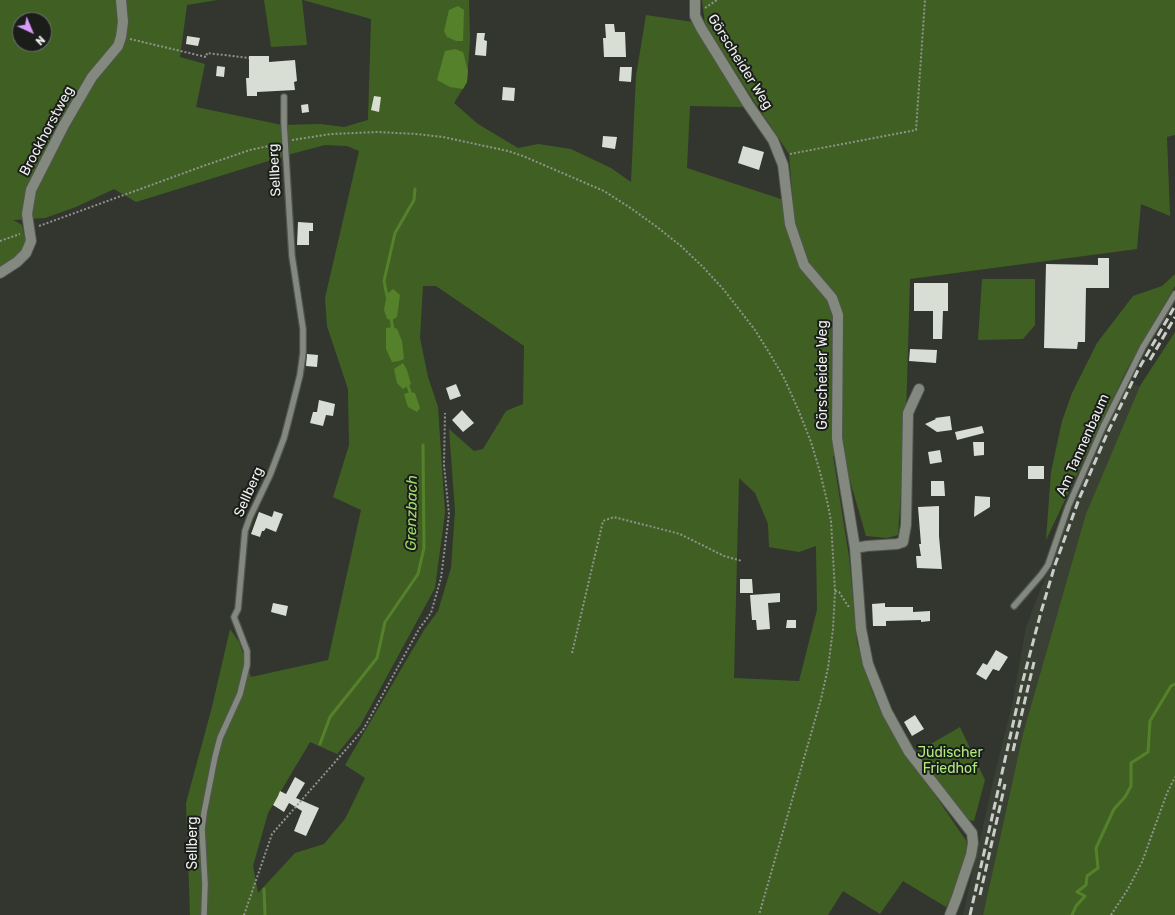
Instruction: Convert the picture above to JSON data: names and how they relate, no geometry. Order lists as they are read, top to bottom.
{
  "streets": {
    "street": ["Görscheider Weg", "Brockhorstweg"],
    "lane": ["Sellberg", "Am Tannenbaum"]
  },
  "water": ["Grenzbach"],
  "parks": ["Jüdischer Friedhof"],
  "north": "bottom right"
}
